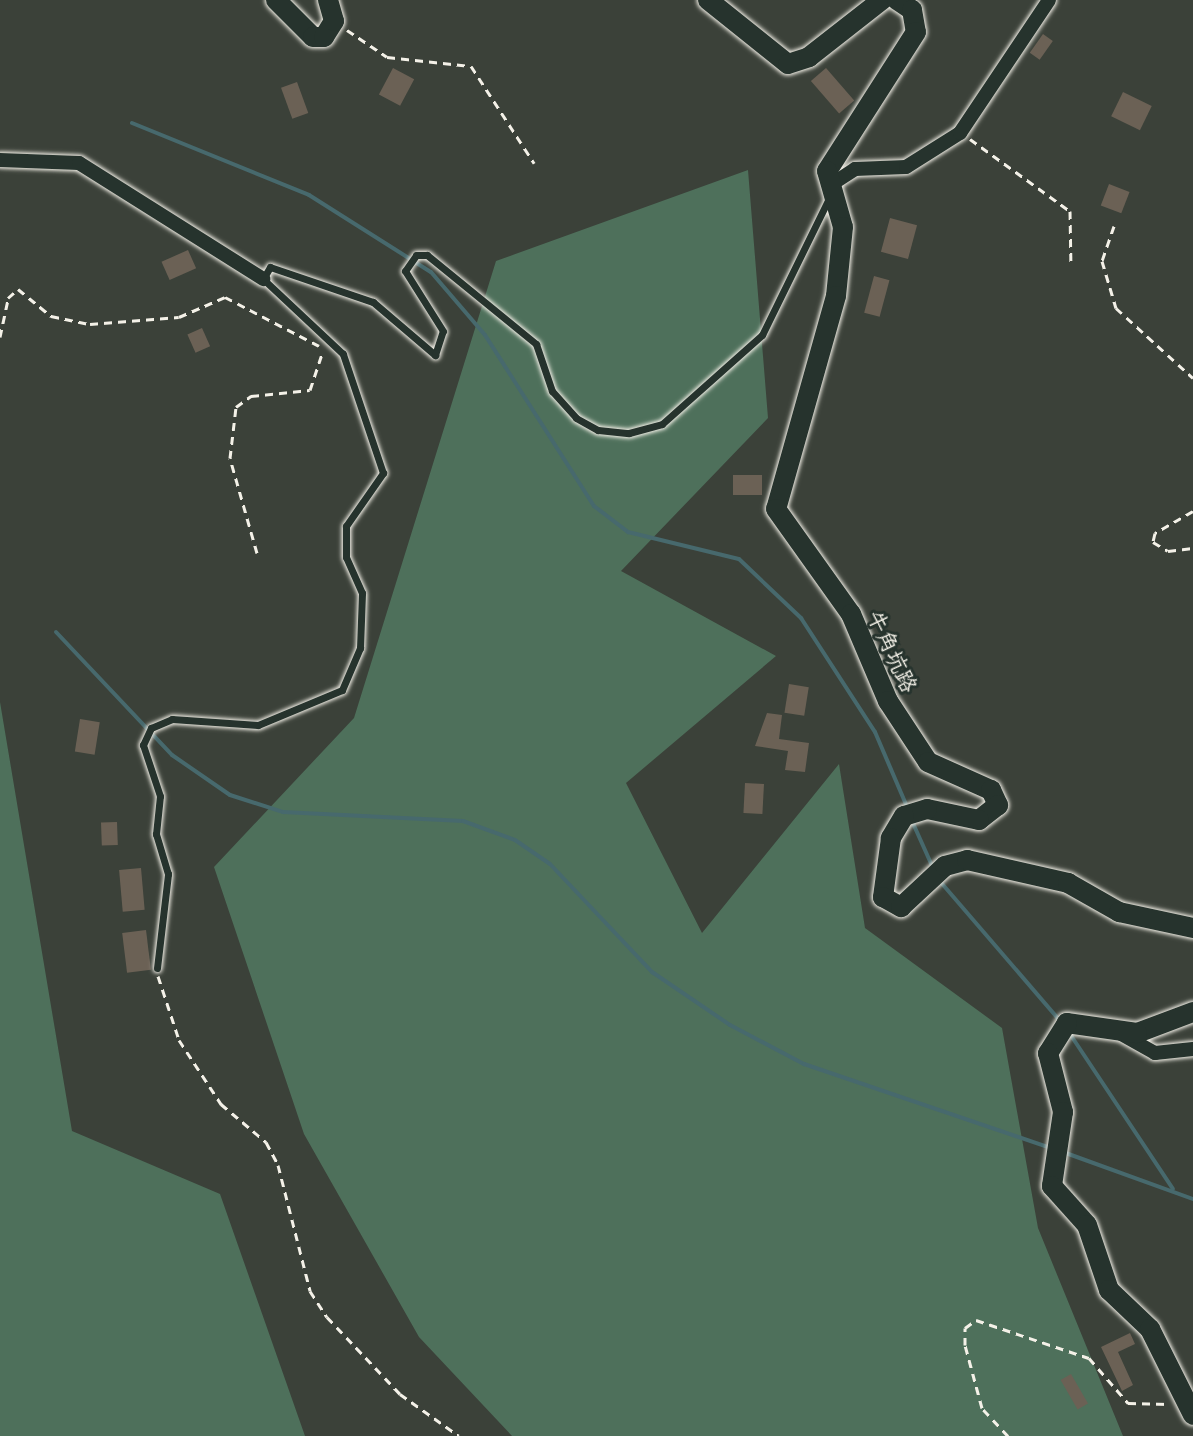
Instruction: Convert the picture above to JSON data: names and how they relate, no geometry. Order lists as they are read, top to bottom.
{
  "streets": {
    "street": ["牛角坑路"]
  }
}
